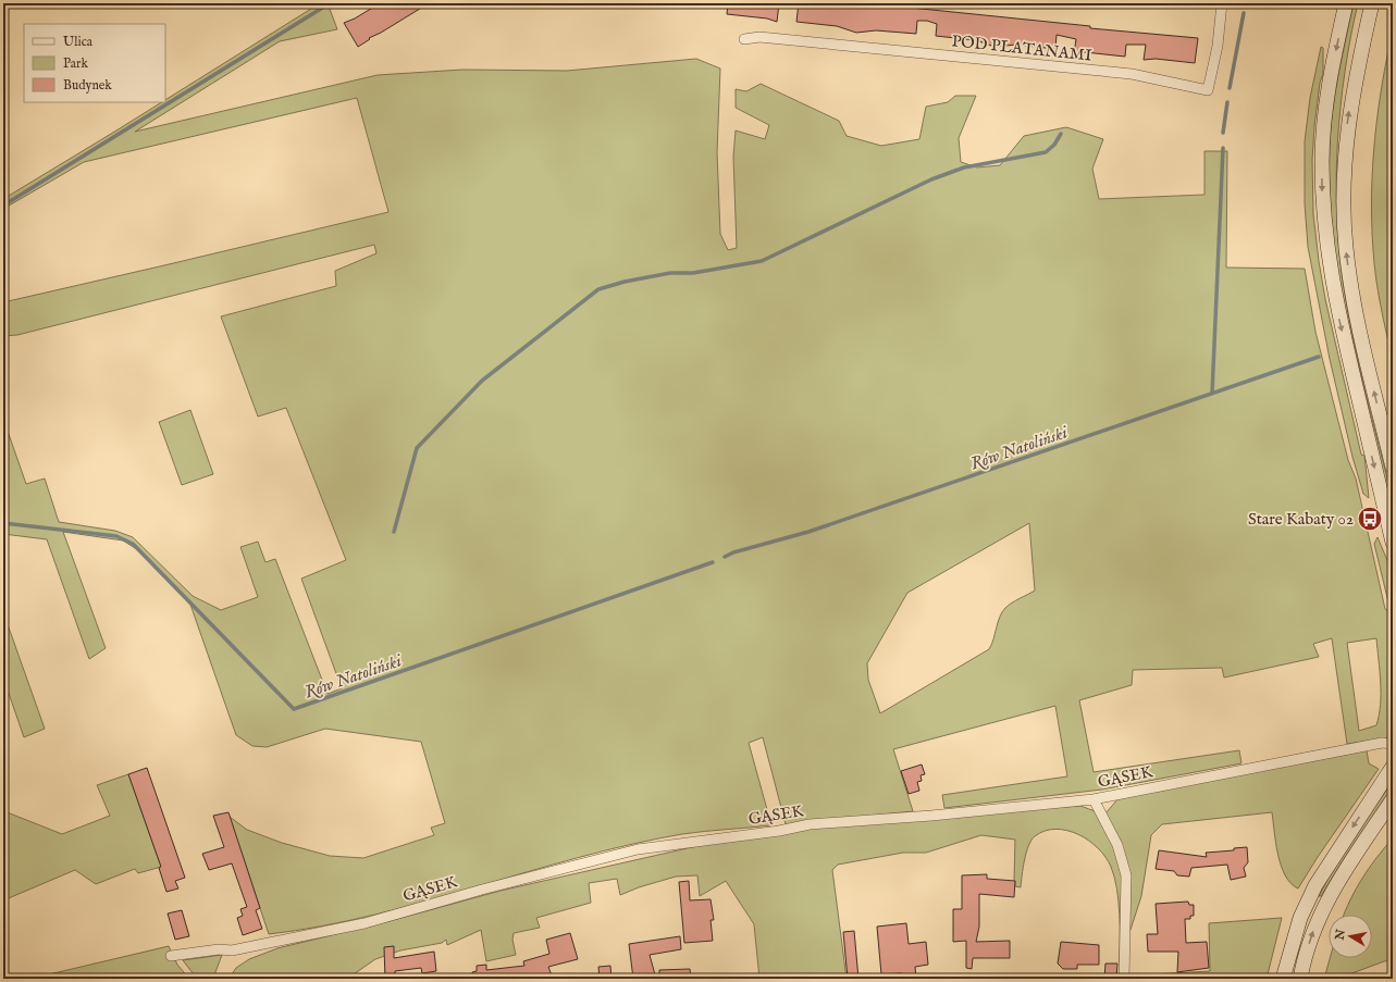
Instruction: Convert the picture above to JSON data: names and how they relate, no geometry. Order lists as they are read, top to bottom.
{
  "streets": {
    "street": ["POD PLATANAMI", "GĄSEK"]
  },
  "water": ["Rów Natoliński"],
  "places": {
    "bus stop": ["Stare Kabaty 02"]
  },
  "legend": ["Ulica", "Park", "Budynek"],
  "north": "left"
}
